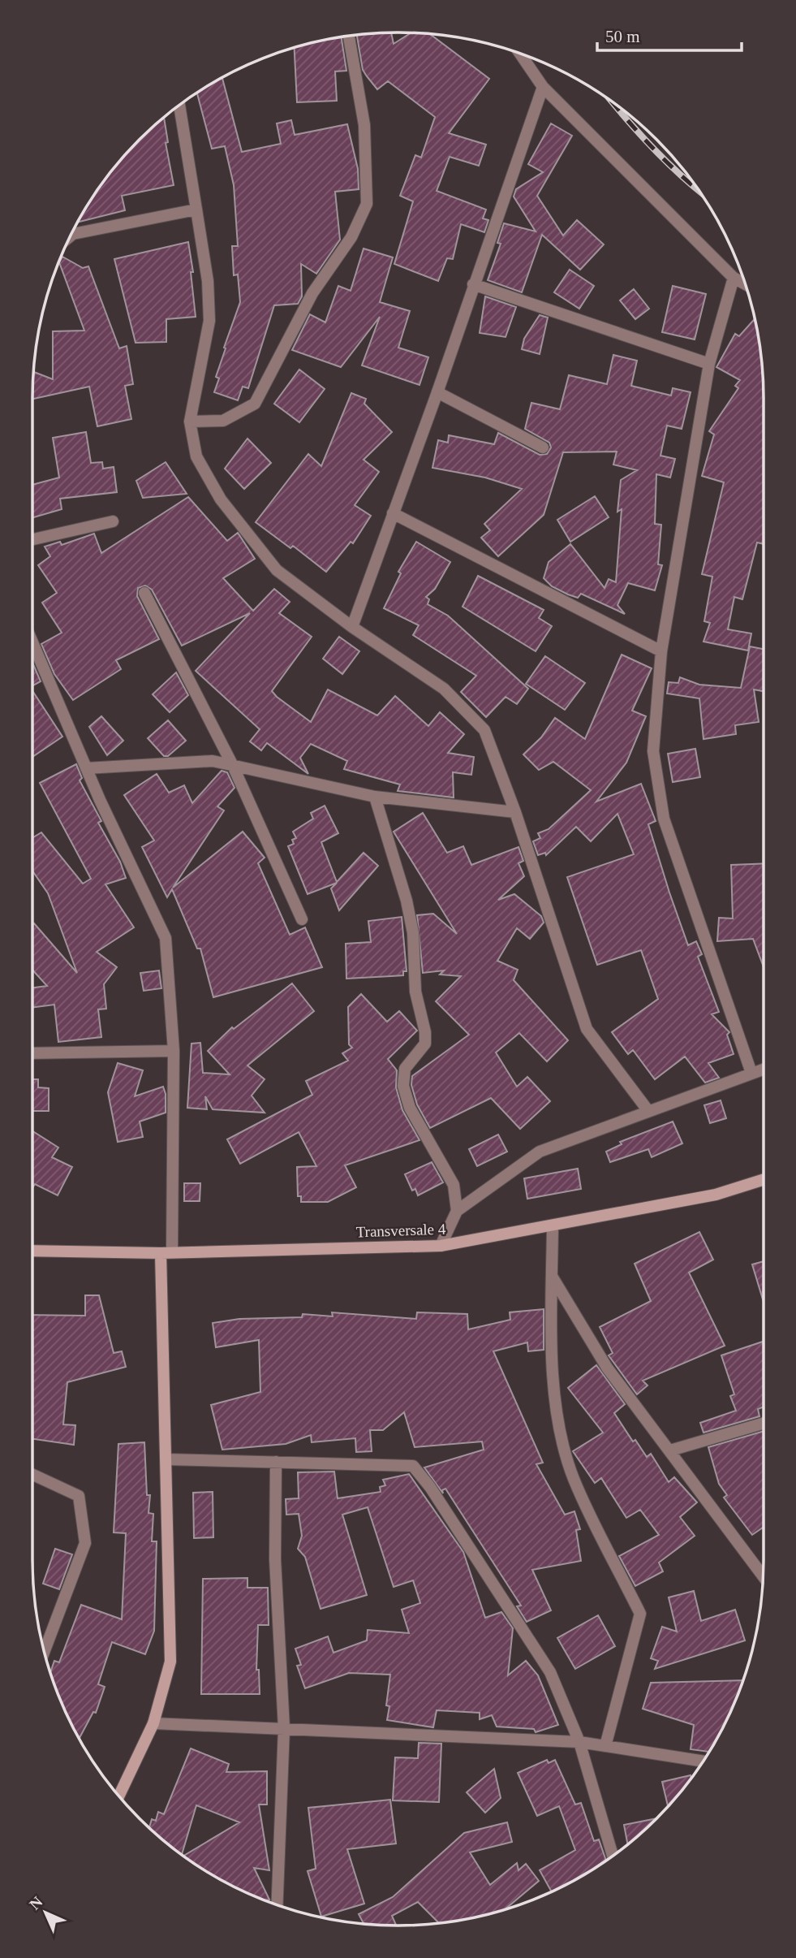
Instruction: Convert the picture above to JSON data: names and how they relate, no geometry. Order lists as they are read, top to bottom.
{
  "streets": {
    "main road": ["Transversale 4"]
  },
  "scale_bar": "50 m",
  "north": "top left"
}
